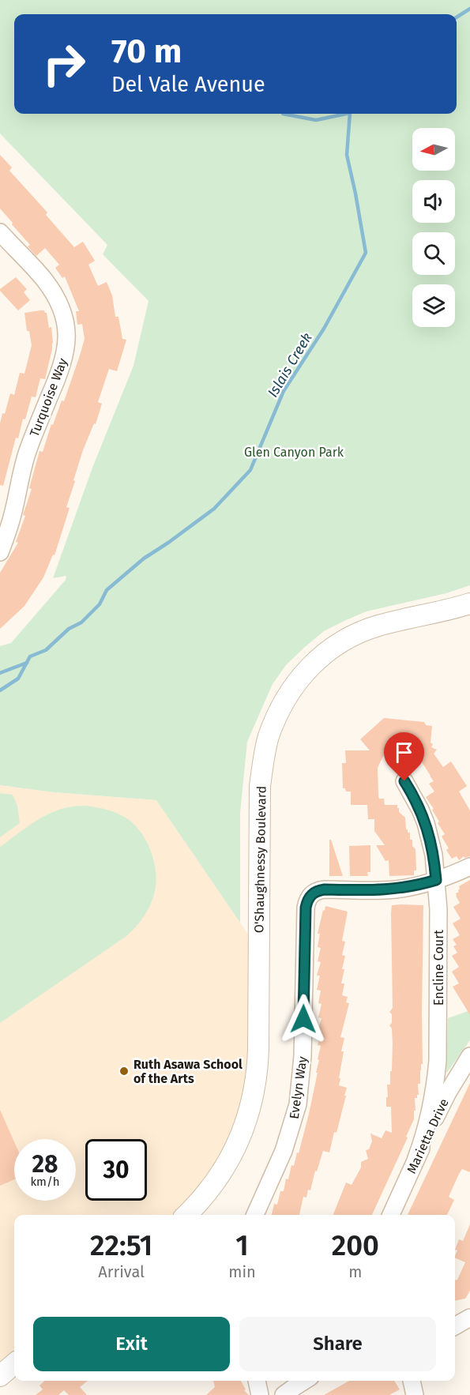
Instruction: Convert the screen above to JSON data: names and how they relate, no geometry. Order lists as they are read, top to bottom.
{
  "streets": {
    "main road": ["O'Shaughnessy Boulevard"],
    "street": [
      "Turquoise Way",
      "Encline Court",
      "Evelyn Way",
      "Marietta Drive"
    ]
  },
  "crossings": [
    ["Encline Court", "Evelyn Way"],
    ["Encline Court", "Marietta Drive"]
  ],
  "water": ["Islais Creek"],
  "parks": ["Glen Canyon Park"],
  "places": ["Ruth Asawa School of the Arts"],
  "north": "left",
  "page": {
    "turn": ["70 m", "Del Vale Avenue"],
    "speed": "28 km/h",
    "limit": "30",
    "eta": [
      "22:51",
      "Arrival",
      "1",
      "min",
      "200",
      "m"
    ],
    "buttons": ["Exit", "Share"]
  }
}
